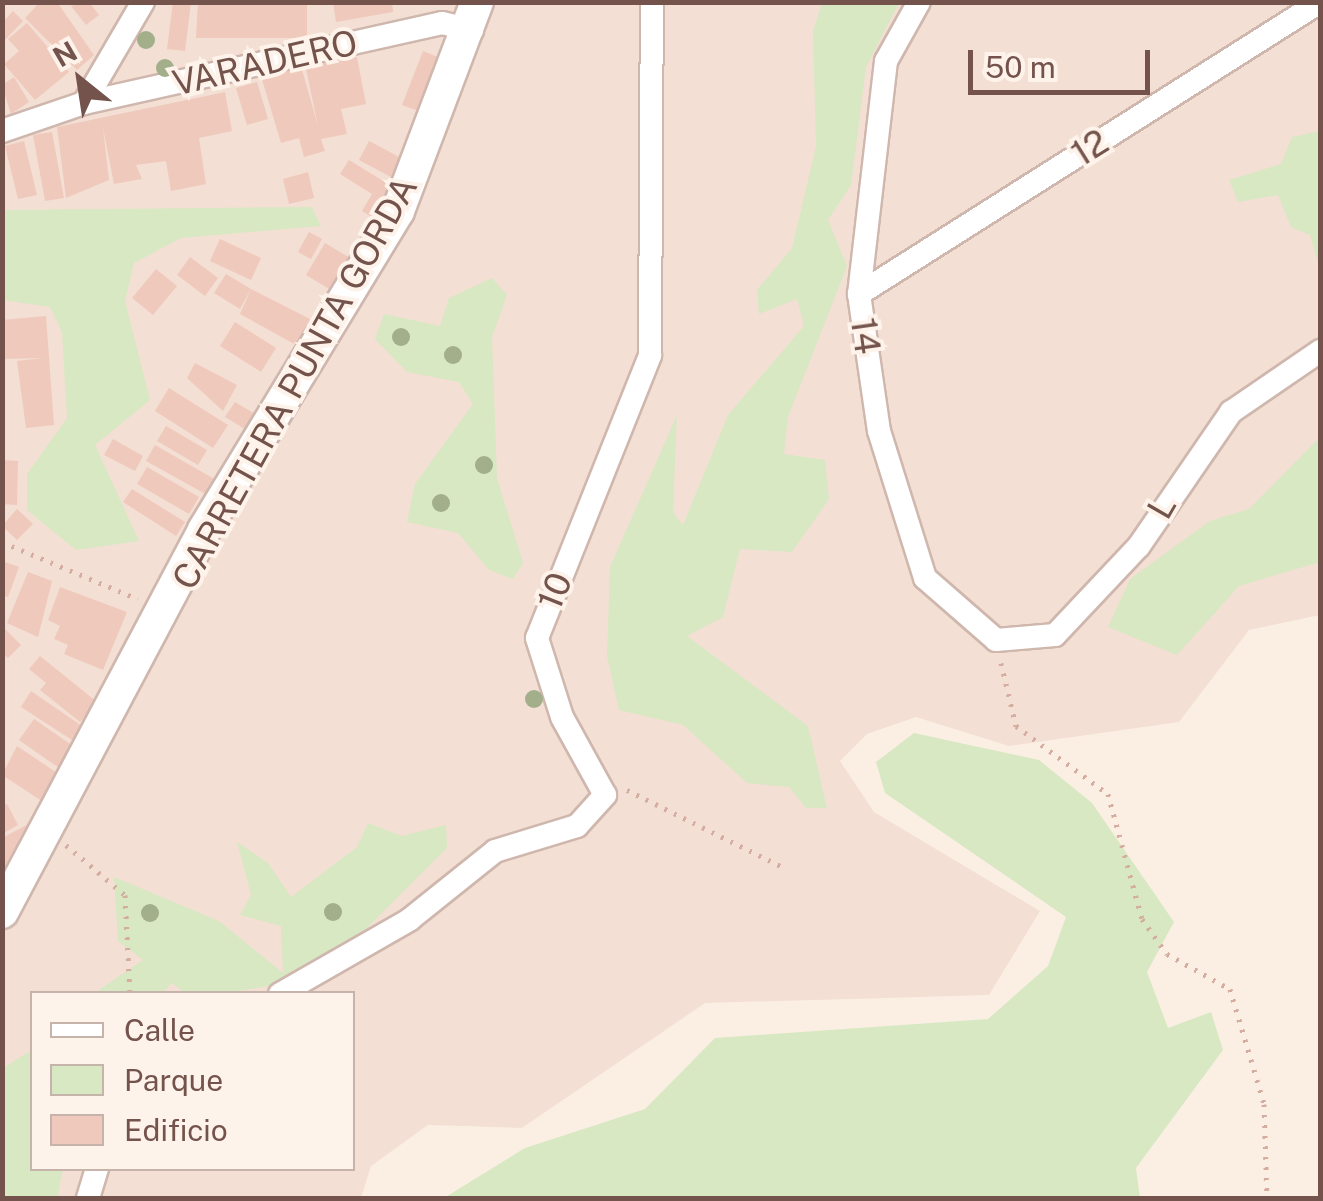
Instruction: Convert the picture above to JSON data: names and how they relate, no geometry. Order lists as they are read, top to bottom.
{
  "streets": {
    "main road": ["CARRETERA PUNTA GORDA"],
    "street": [
      "VARADERO",
      "12",
      "14",
      "L",
      "10"
    ]
  },
  "crossings": [
    ["VARADERO", "CARRETERA PUNTA GORDA"],
    ["12", "14"],
    ["14", "L"]
  ],
  "legend": ["Calle", "Parque", "Edificio"],
  "scale_bar": "50 m",
  "north": "top left"
}
